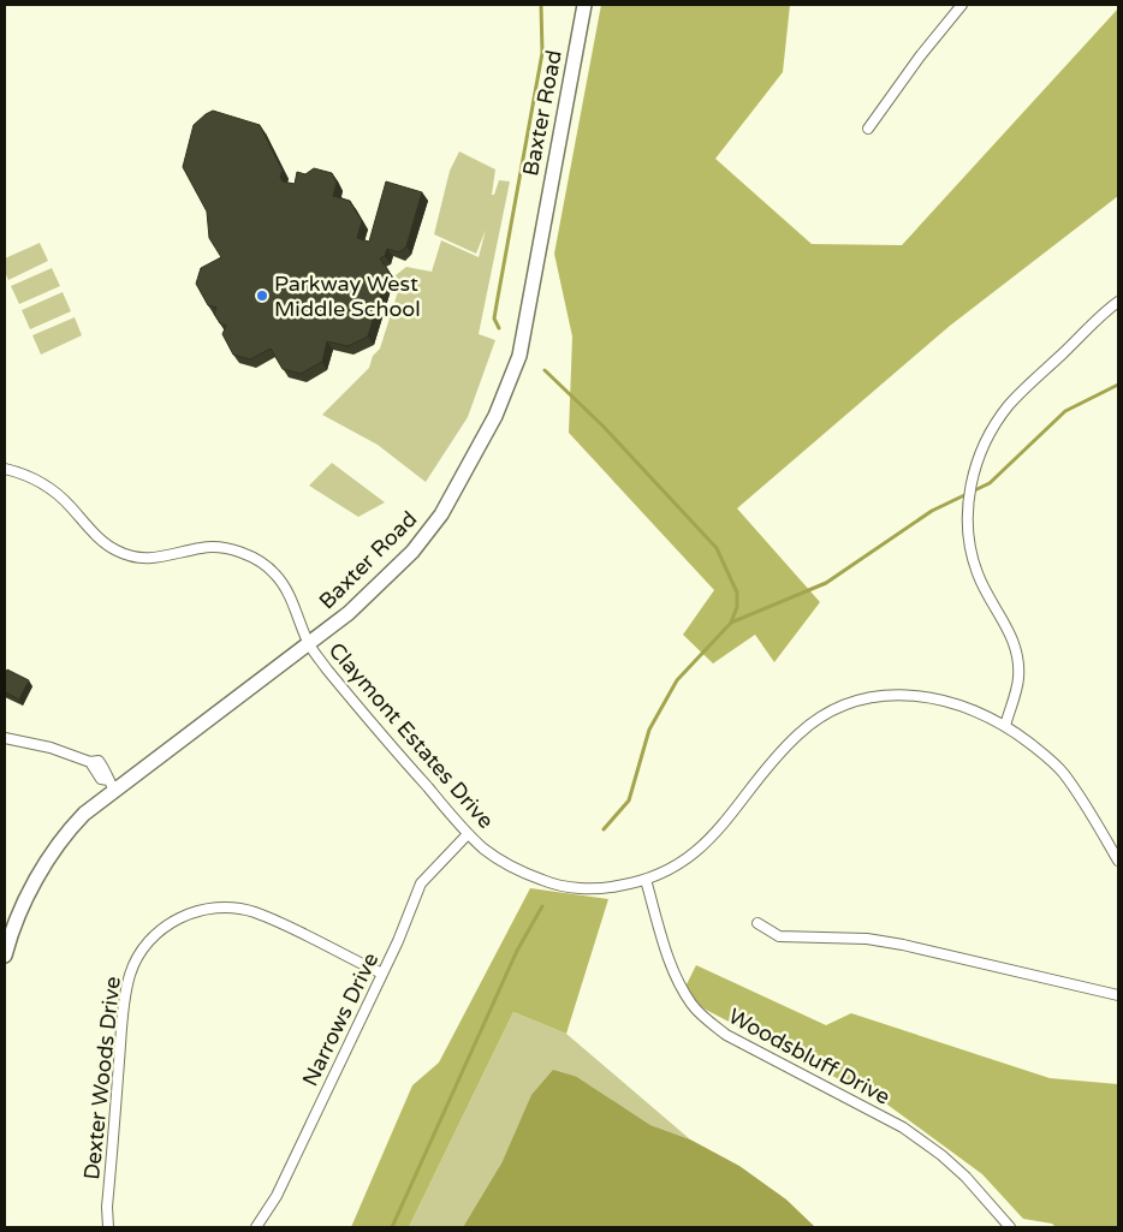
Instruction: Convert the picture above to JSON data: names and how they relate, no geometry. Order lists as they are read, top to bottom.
{
  "streets": {
    "main road": ["Baxter Road"],
    "street": [
      "Claymont Estates Drive",
      "Narrows Drive",
      "Woodsbluff Drive",
      "Dexter Woods Drive"
    ]
  },
  "crossings": [
    ["Baxter Road", "Claymont Estates Drive"],
    ["Claymont Estates Drive", "Narrows Drive"],
    ["Claymont Estates Drive", "Woodsbluff Drive"],
    ["Narrows Drive", "Dexter Woods Drive"]
  ],
  "places": ["Parkway West Middle School"]
}
